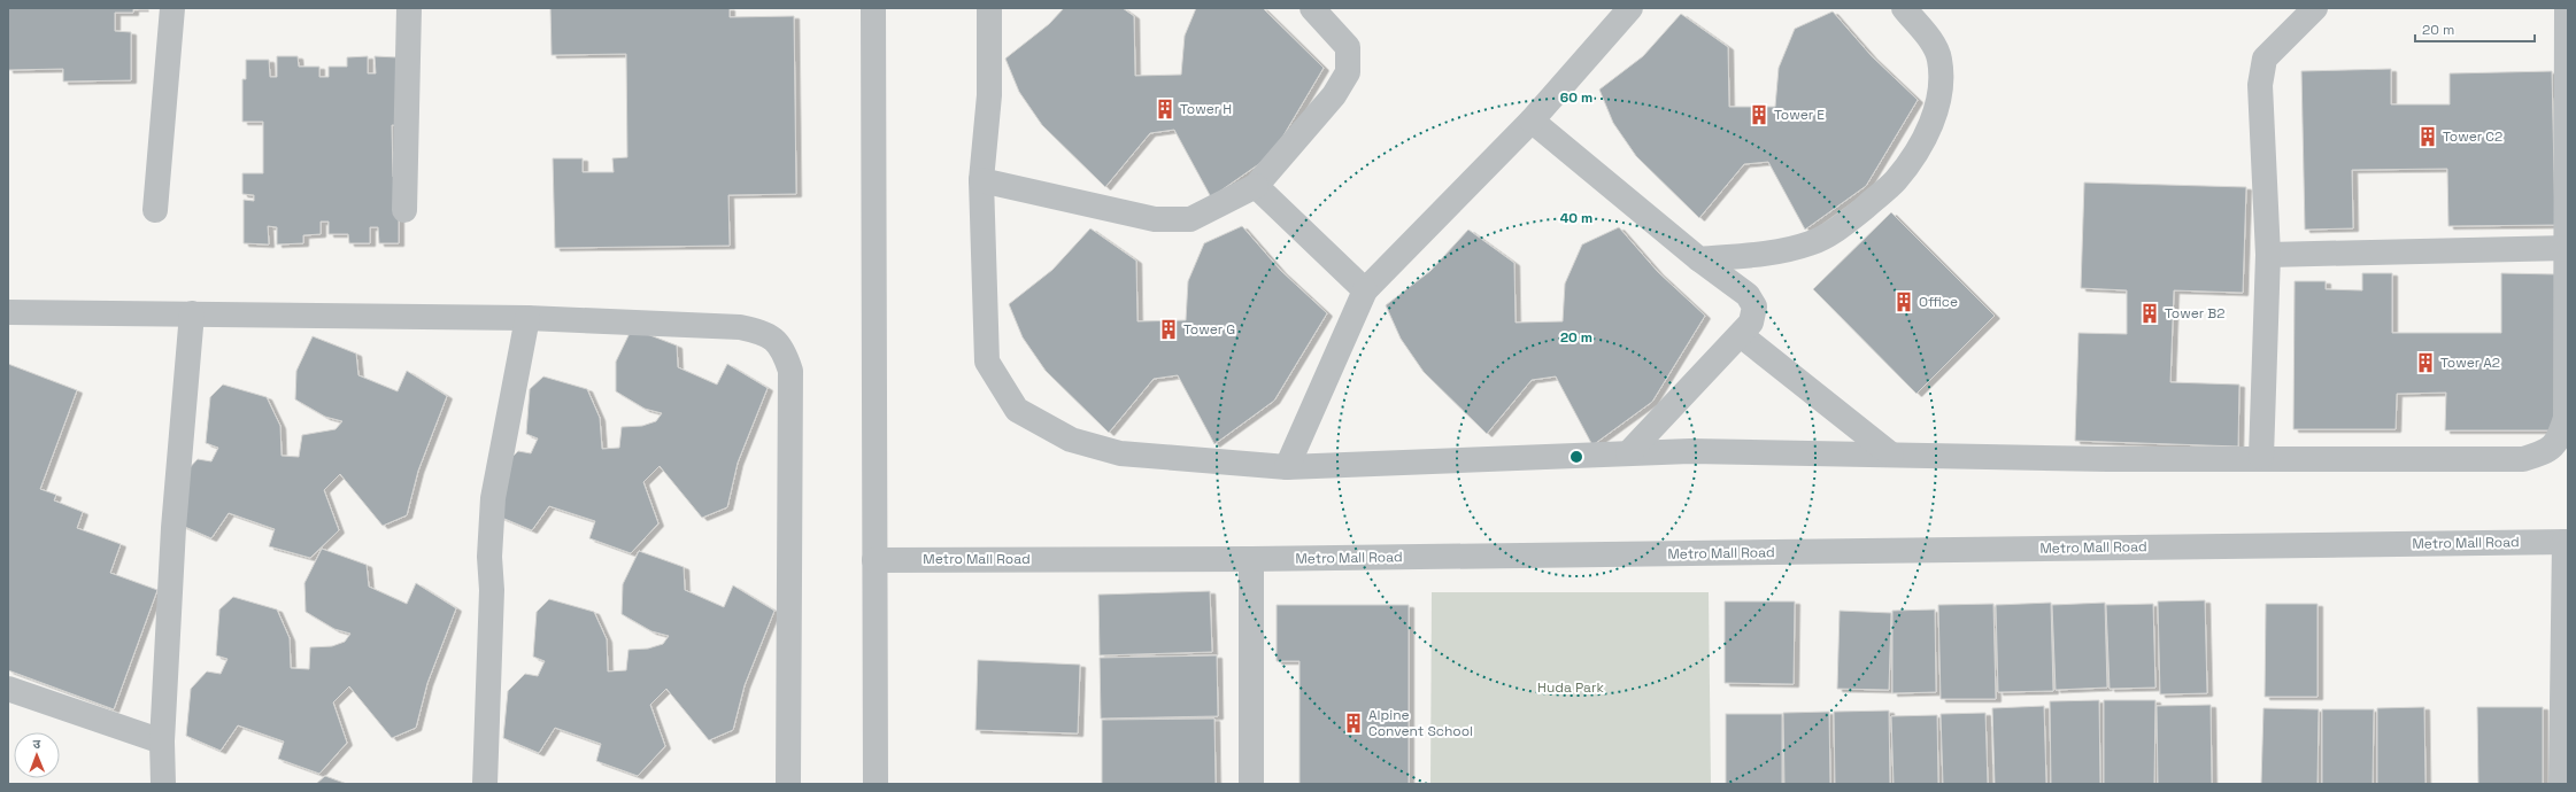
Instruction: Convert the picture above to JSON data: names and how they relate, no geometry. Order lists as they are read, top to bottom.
{
  "streets": {
    "street": ["Metro Mall Road"]
  },
  "parks": ["Huda Park"],
  "places": {
    "building": [
      "Tower H",
      "Tower E",
      "Tower C2",
      "Office",
      "Tower B2",
      "Tower G",
      "Tower A2",
      "Alpine Convent School"
    ]
  },
  "scale_bar": "20 m",
  "north": "top",
  "rings": ["60 m", "40 m", "20 m"]
}
